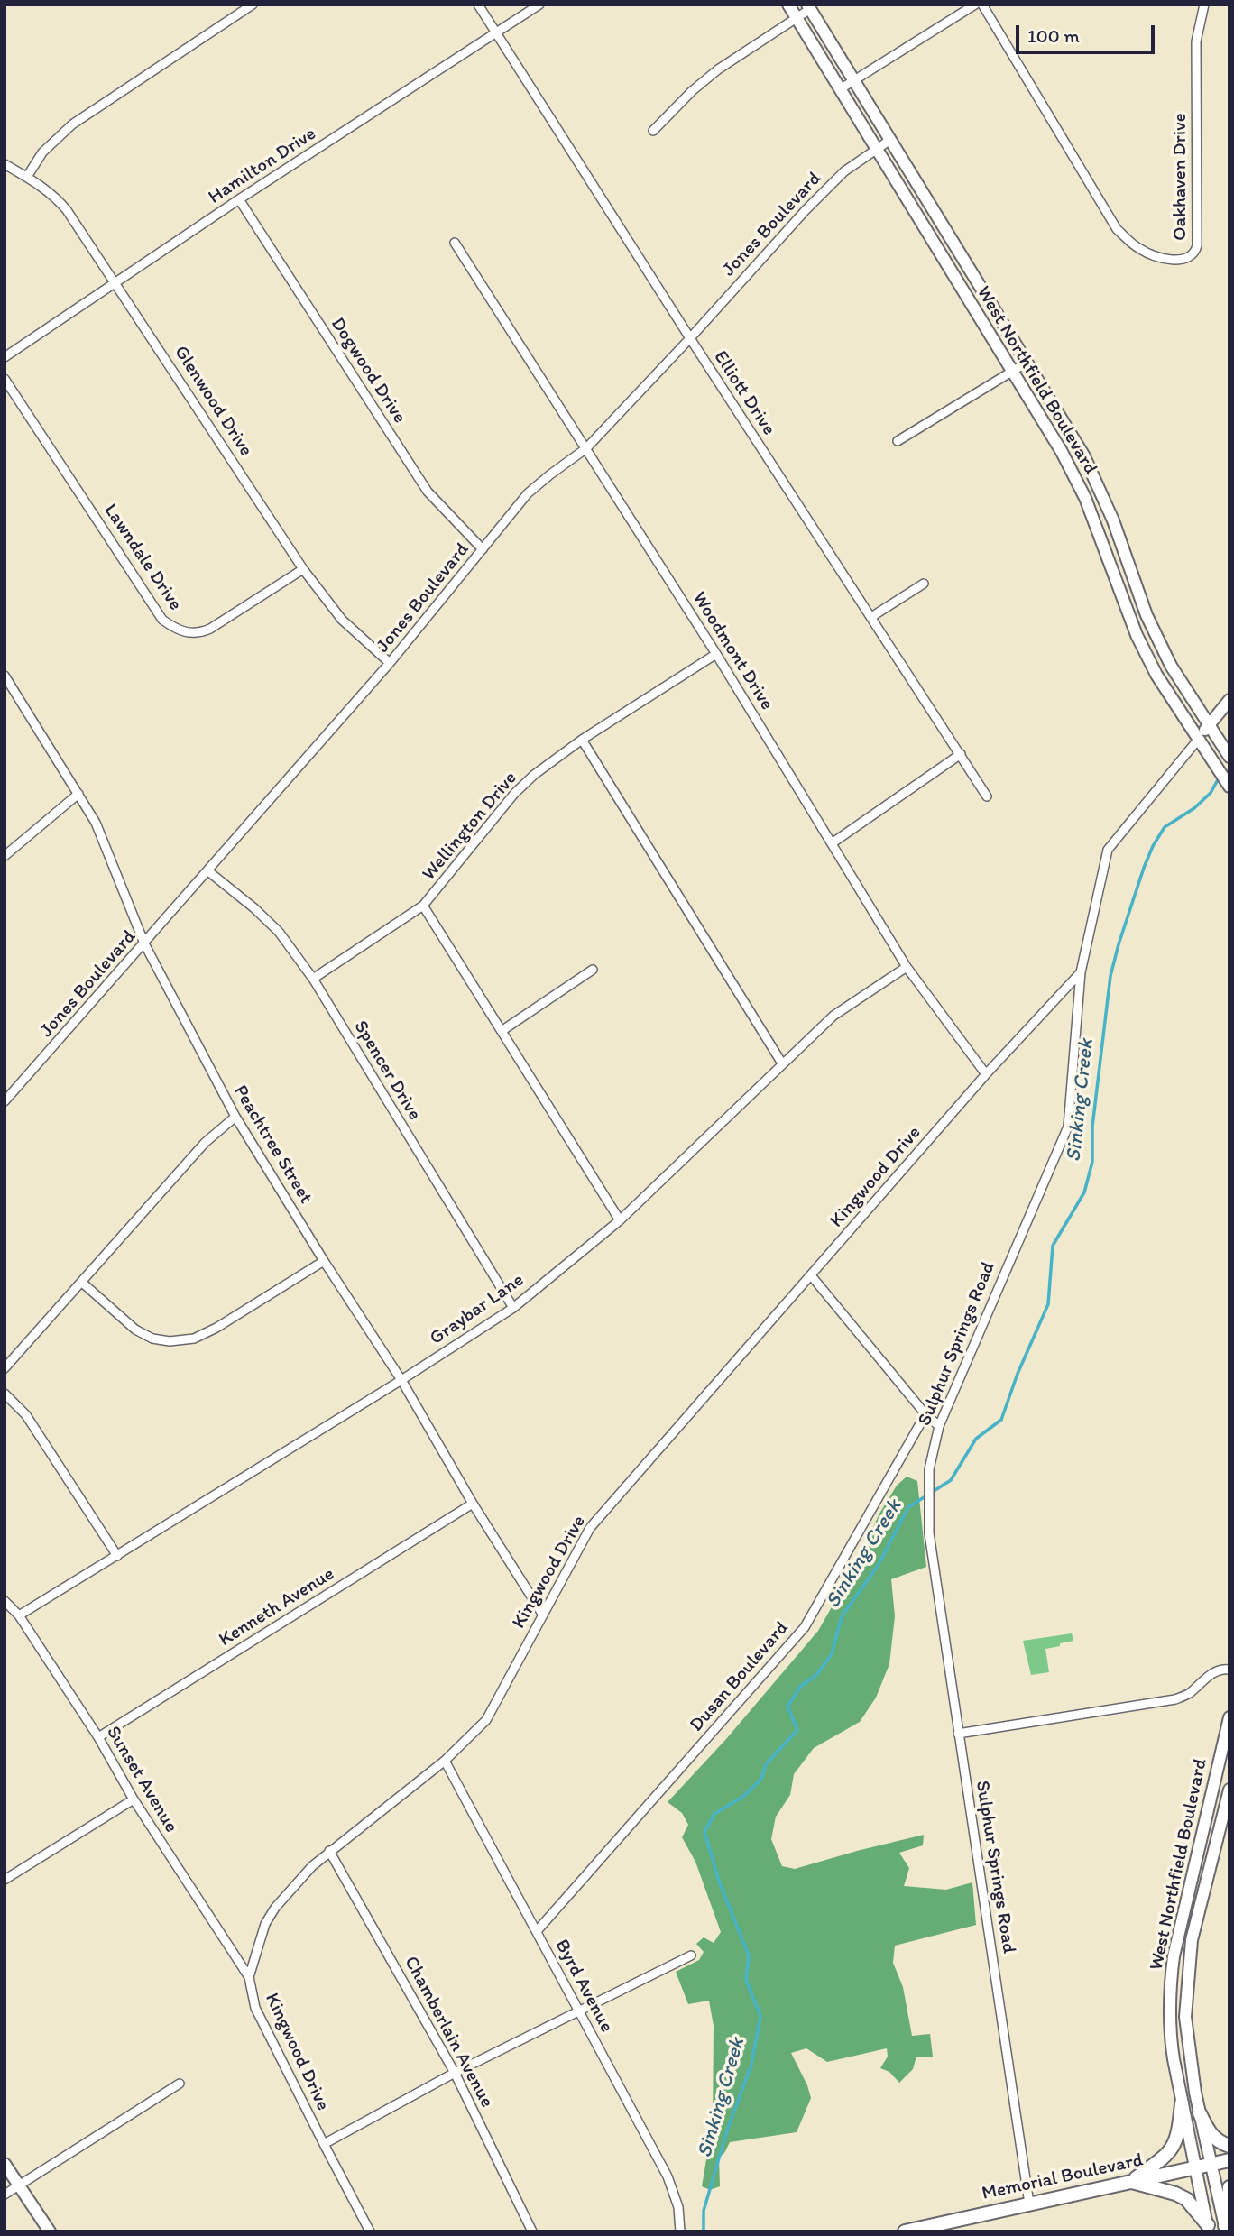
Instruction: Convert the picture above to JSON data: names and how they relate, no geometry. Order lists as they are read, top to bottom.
{
  "streets": {
    "main road": ["West Northfield Boulevard", "Sulphur Springs Road", "Memorial Boulevard"],
    "street": [
      "Hamilton Drive",
      "Oakhaven Drive",
      "Jones Boulevard",
      "Dogwood Drive",
      "Elliott Drive",
      "Glenwood Drive",
      "Lawndale Drive",
      "Woodmont Drive",
      "Wellington Drive",
      "Spencer Drive",
      "Peachtree Street",
      "Kingwood Drive",
      "Graybar Lane",
      "Kenneth Avenue",
      "Dusan Boulevard",
      "Sunset Avenue",
      "Byrd Avenue",
      "Chamberlain Avenue"
    ]
  },
  "crossings": [
    ["Hamilton Drive", "Dogwood Drive"],
    ["Hamilton Drive", "Elliott Drive"],
    ["Hamilton Drive", "Glenwood Drive"],
    ["Jones Boulevard", "Dogwood Drive"],
    ["Jones Boulevard", "West Northfield Boulevard"],
    ["Jones Boulevard", "Elliott Drive"],
    ["Jones Boulevard", "Glenwood Drive"],
    ["Jones Boulevard", "Woodmont Drive"],
    ["Jones Boulevard", "Spencer Drive"],
    ["Jones Boulevard", "Peachtree Street"],
    ["West Northfield Boulevard", "Sulphur Springs Road"],
    ["West Northfield Boulevard", "Memorial Boulevard"],
    ["Glenwood Drive", "Lawndale Drive"],
    ["Woodmont Drive", "Wellington Drive"],
    ["Woodmont Drive", "Kingwood Drive"],
    ["Woodmont Drive", "Graybar Lane"],
    ["Wellington Drive", "Spencer Drive"],
    ["Spencer Drive", "Graybar Lane"],
    ["Peachtree Street", "Kingwood Drive"],
    ["Peachtree Street", "Graybar Lane"],
    ["Peachtree Street", "Kenneth Avenue"],
    ["Kingwood Drive", "Sulphur Springs Road"],
    ["Kingwood Drive", "Sunset Avenue"],
    ["Kingwood Drive", "Byrd Avenue"],
    ["Kingwood Drive", "Chamberlain Avenue"],
    ["Graybar Lane", "Sunset Avenue"],
    ["Sulphur Springs Road", "Memorial Boulevard"],
    ["Kenneth Avenue", "Sunset Avenue"],
    ["Dusan Boulevard", "Byrd Avenue"]
  ],
  "water": ["Sinking Creek"],
  "scale_bar": "100 m"
}
